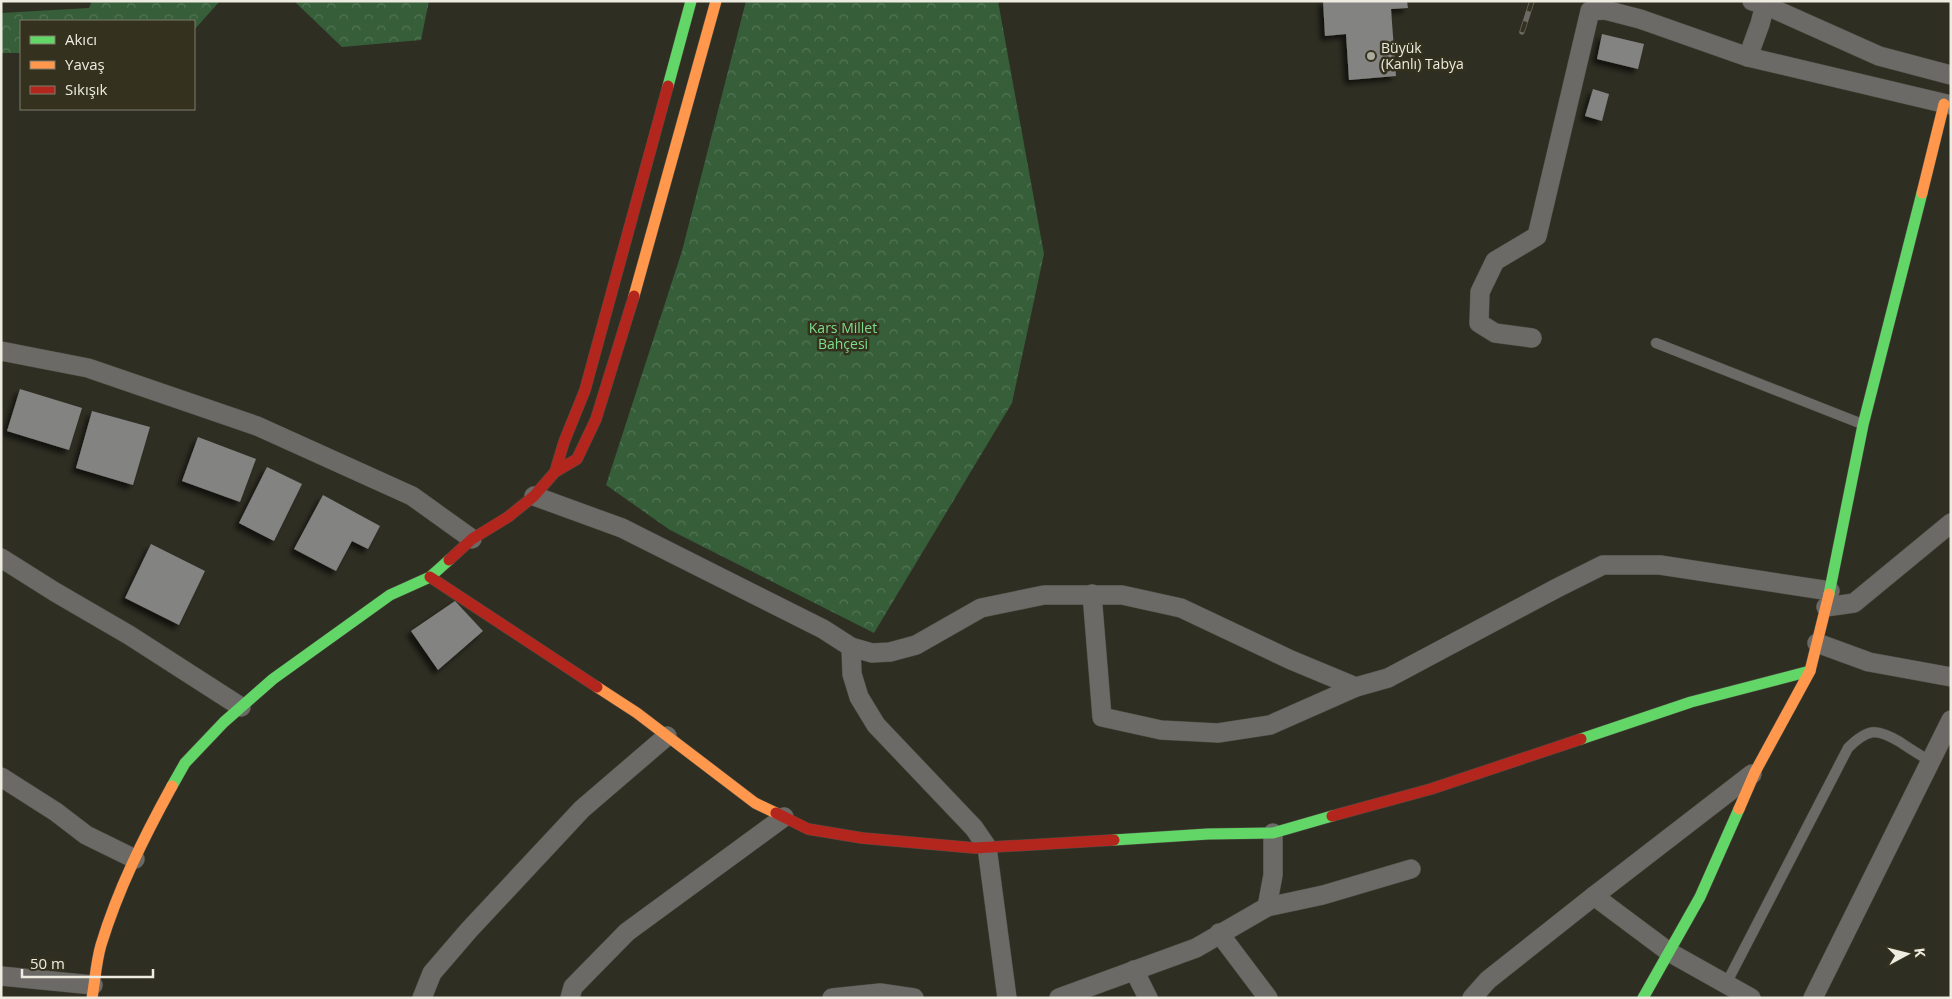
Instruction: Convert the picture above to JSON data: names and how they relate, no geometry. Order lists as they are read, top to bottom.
{
  "parks": ["Kars Millet Bahçesi"],
  "places": ["Büyük (Kanlı) Tabya"],
  "legend": ["Akıcı", "Yavaş", "Sıkışık"],
  "scale_bar": "50 m",
  "north": "right"
}
